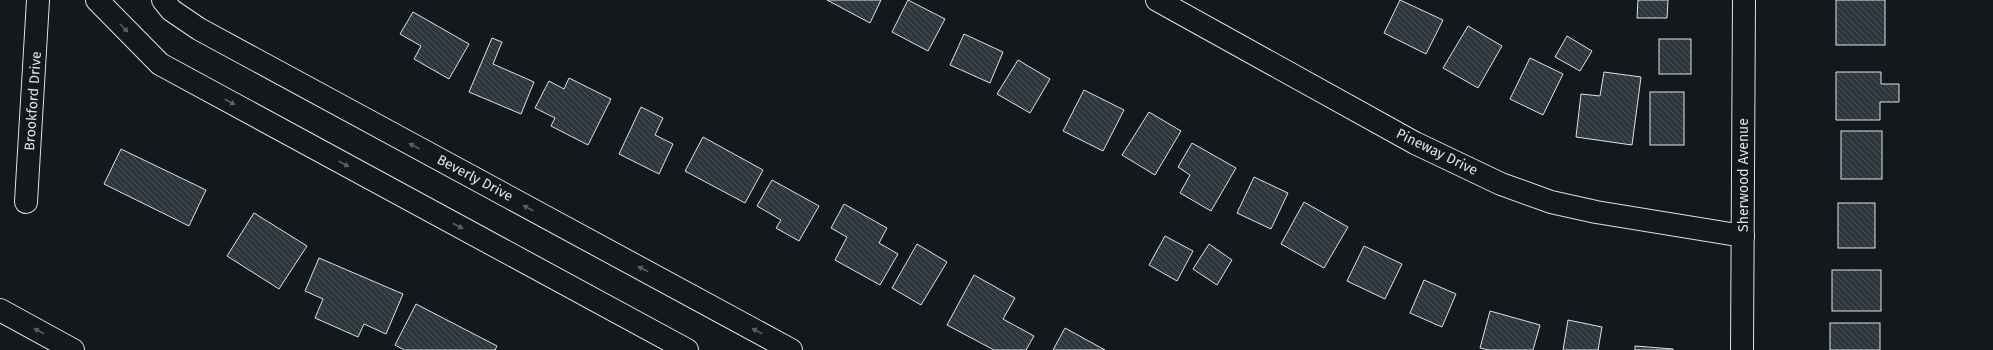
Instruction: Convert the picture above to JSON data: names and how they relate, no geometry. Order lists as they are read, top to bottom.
{
  "streets": {
    "main road": [
      "Brookford Drive",
      "Pineway Drive",
      "Sherwood Avenue",
      "Beverly Drive"
    ]
  },
  "crossings": [
    ["Pineway Drive", "Sherwood Avenue"]
  ]
}
